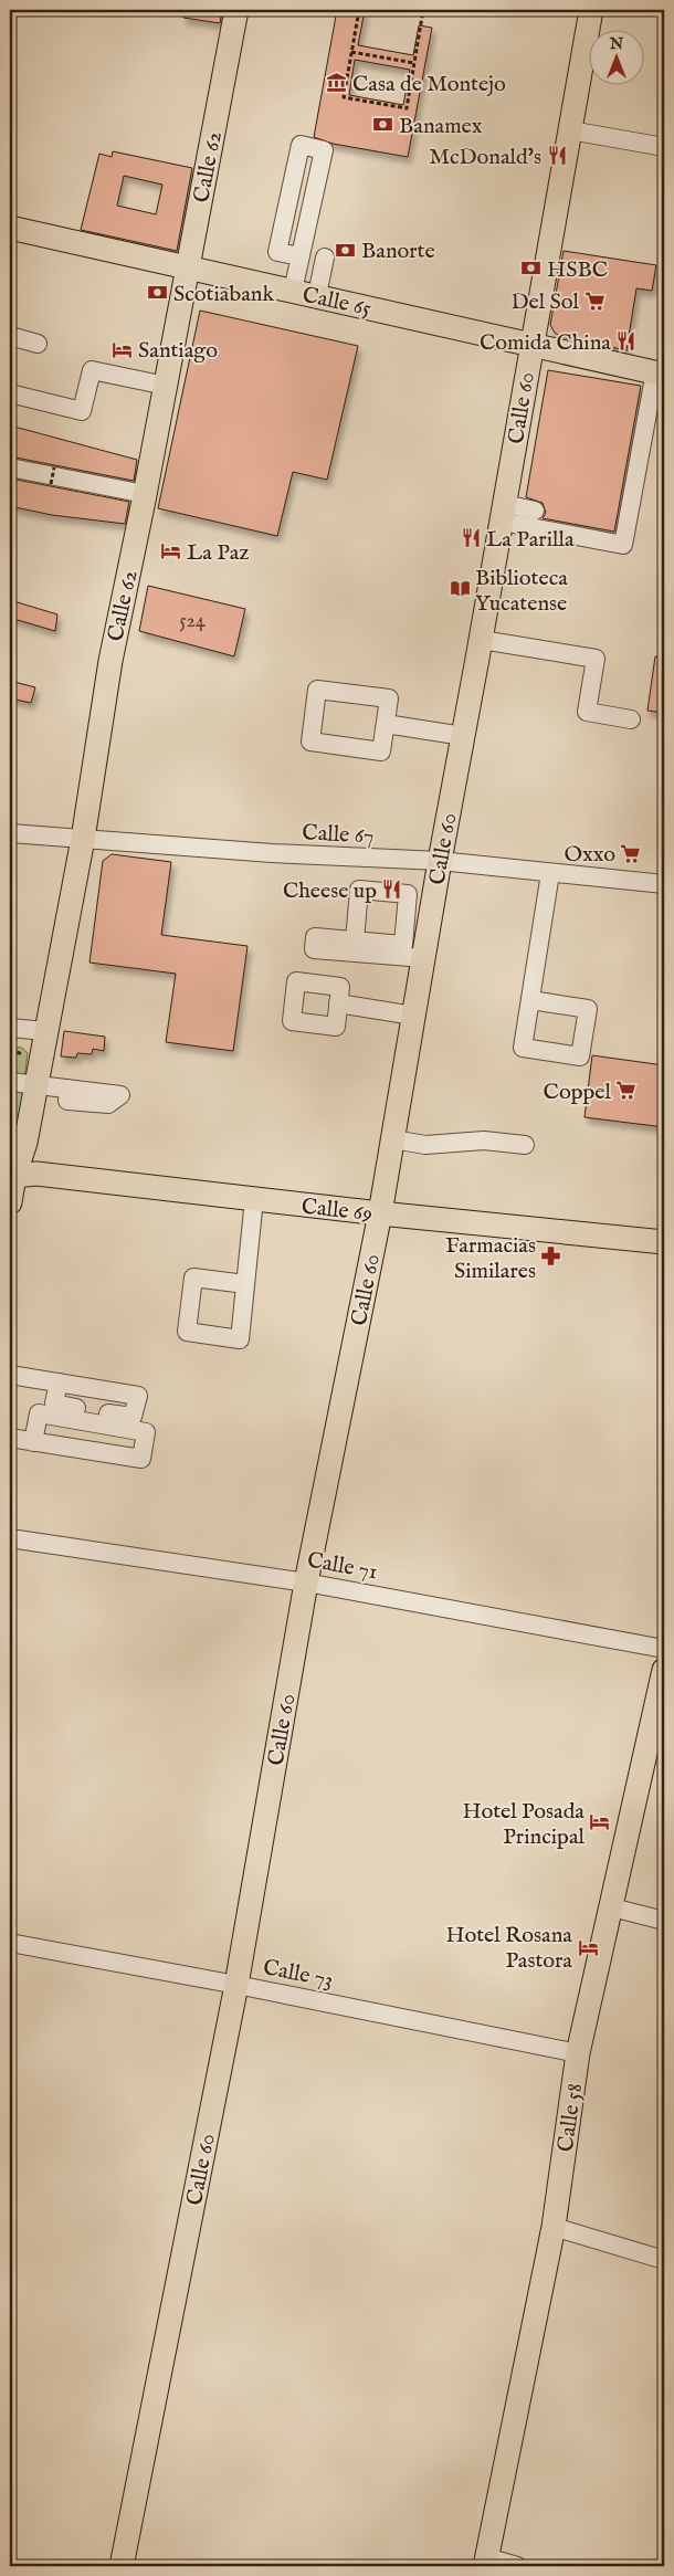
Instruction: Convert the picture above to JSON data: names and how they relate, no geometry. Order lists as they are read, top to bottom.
{
  "streets": {
    "main road": [
      "Calle 62",
      "Calle 65",
      "Calle 60",
      "Calle 69",
      "Calle 58"
    ],
    "street": ["Calle 67", "Calle 71", "Calle 73"]
  },
  "crossings": [
    ["Calle 62", "Calle 65"],
    ["Calle 62", "Calle 67"],
    ["Calle 62", "Calle 69"],
    ["Calle 65", "Calle 60"],
    ["Calle 60", "Calle 67"],
    ["Calle 60", "Calle 69"],
    ["Calle 60", "Calle 71"],
    ["Calle 60", "Calle 73"],
    ["Calle 73", "Calle 58"]
  ],
  "places": {
    "museum": ["Casa de Montejo"],
    "bank": [
      "Banamex",
      "Banorte",
      "HSBC",
      "Scotiabank"
    ],
    "restaurant": [
      "McDonald's",
      "Comida China",
      "La Parilla",
      "Cheese up"
    ],
    "supermarket": ["Del Sol", "Oxxo", "Coppel"],
    "hotel": [
      "Santiago",
      "La Paz",
      "Hotel Posada Principal",
      "Hotel Rosana Pastora"
    ],
    "library": ["Biblioteca Yucatense"],
    "pharmacy": ["Farmacias Similares"]
  },
  "house_numbers": ["524"],
  "north": "top"
}
